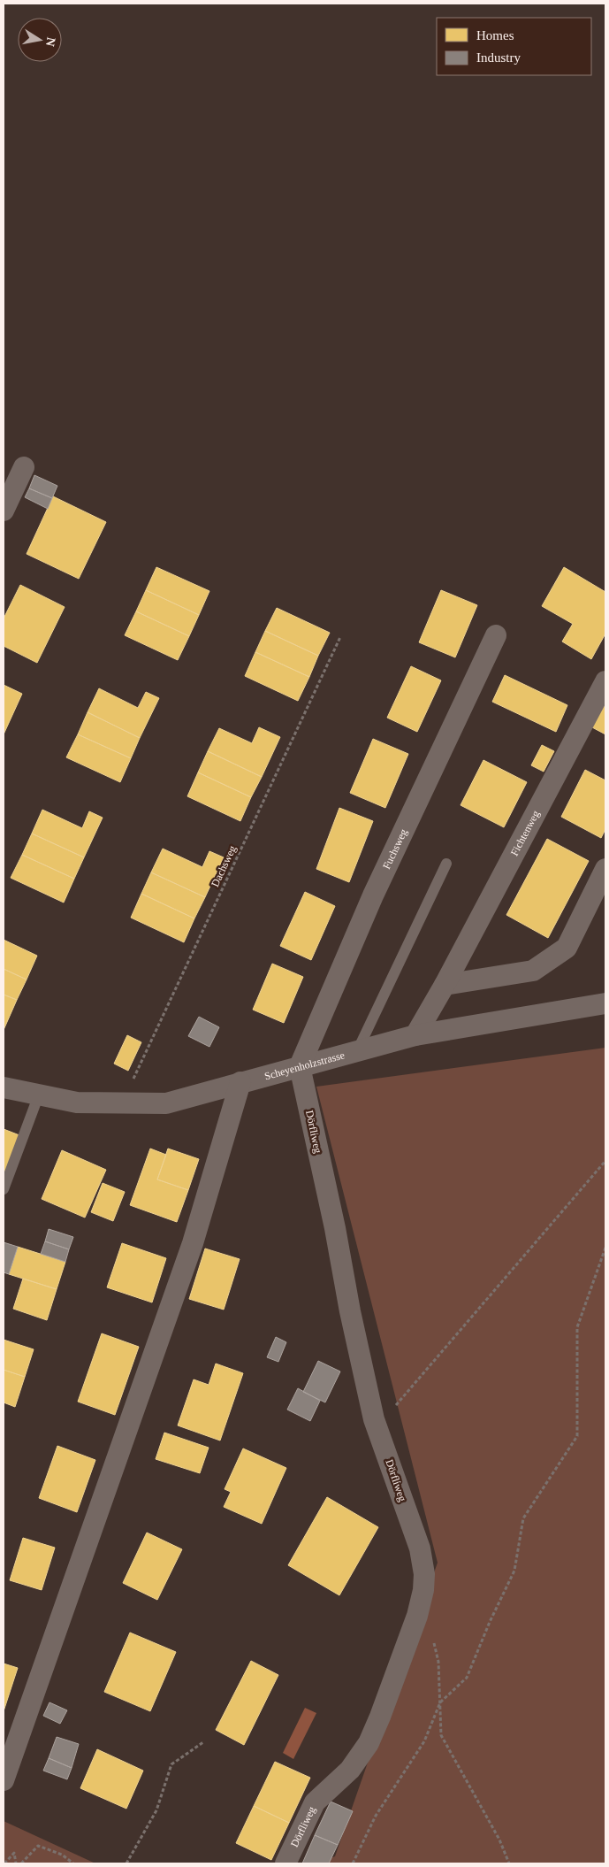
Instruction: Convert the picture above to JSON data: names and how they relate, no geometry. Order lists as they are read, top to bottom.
{
  "streets": {
    "street": [
      "Fichtenweg",
      "Fuchsweg",
      "Scheyenholzstrasse",
      "Dörfliweg"
    ],
    "path": ["Dachsweg"]
  },
  "crossings": [
    ["Fichtenweg", "Scheyenholzstrasse"],
    ["Fuchsweg", "Scheyenholzstrasse"],
    ["Fuchsweg", "Dörfliweg"],
    ["Dachsweg", "Scheyenholzstrasse"],
    ["Scheyenholzstrasse", "Dörfliweg"]
  ],
  "legend": ["Homes", "Industry"],
  "north": "right"
}
